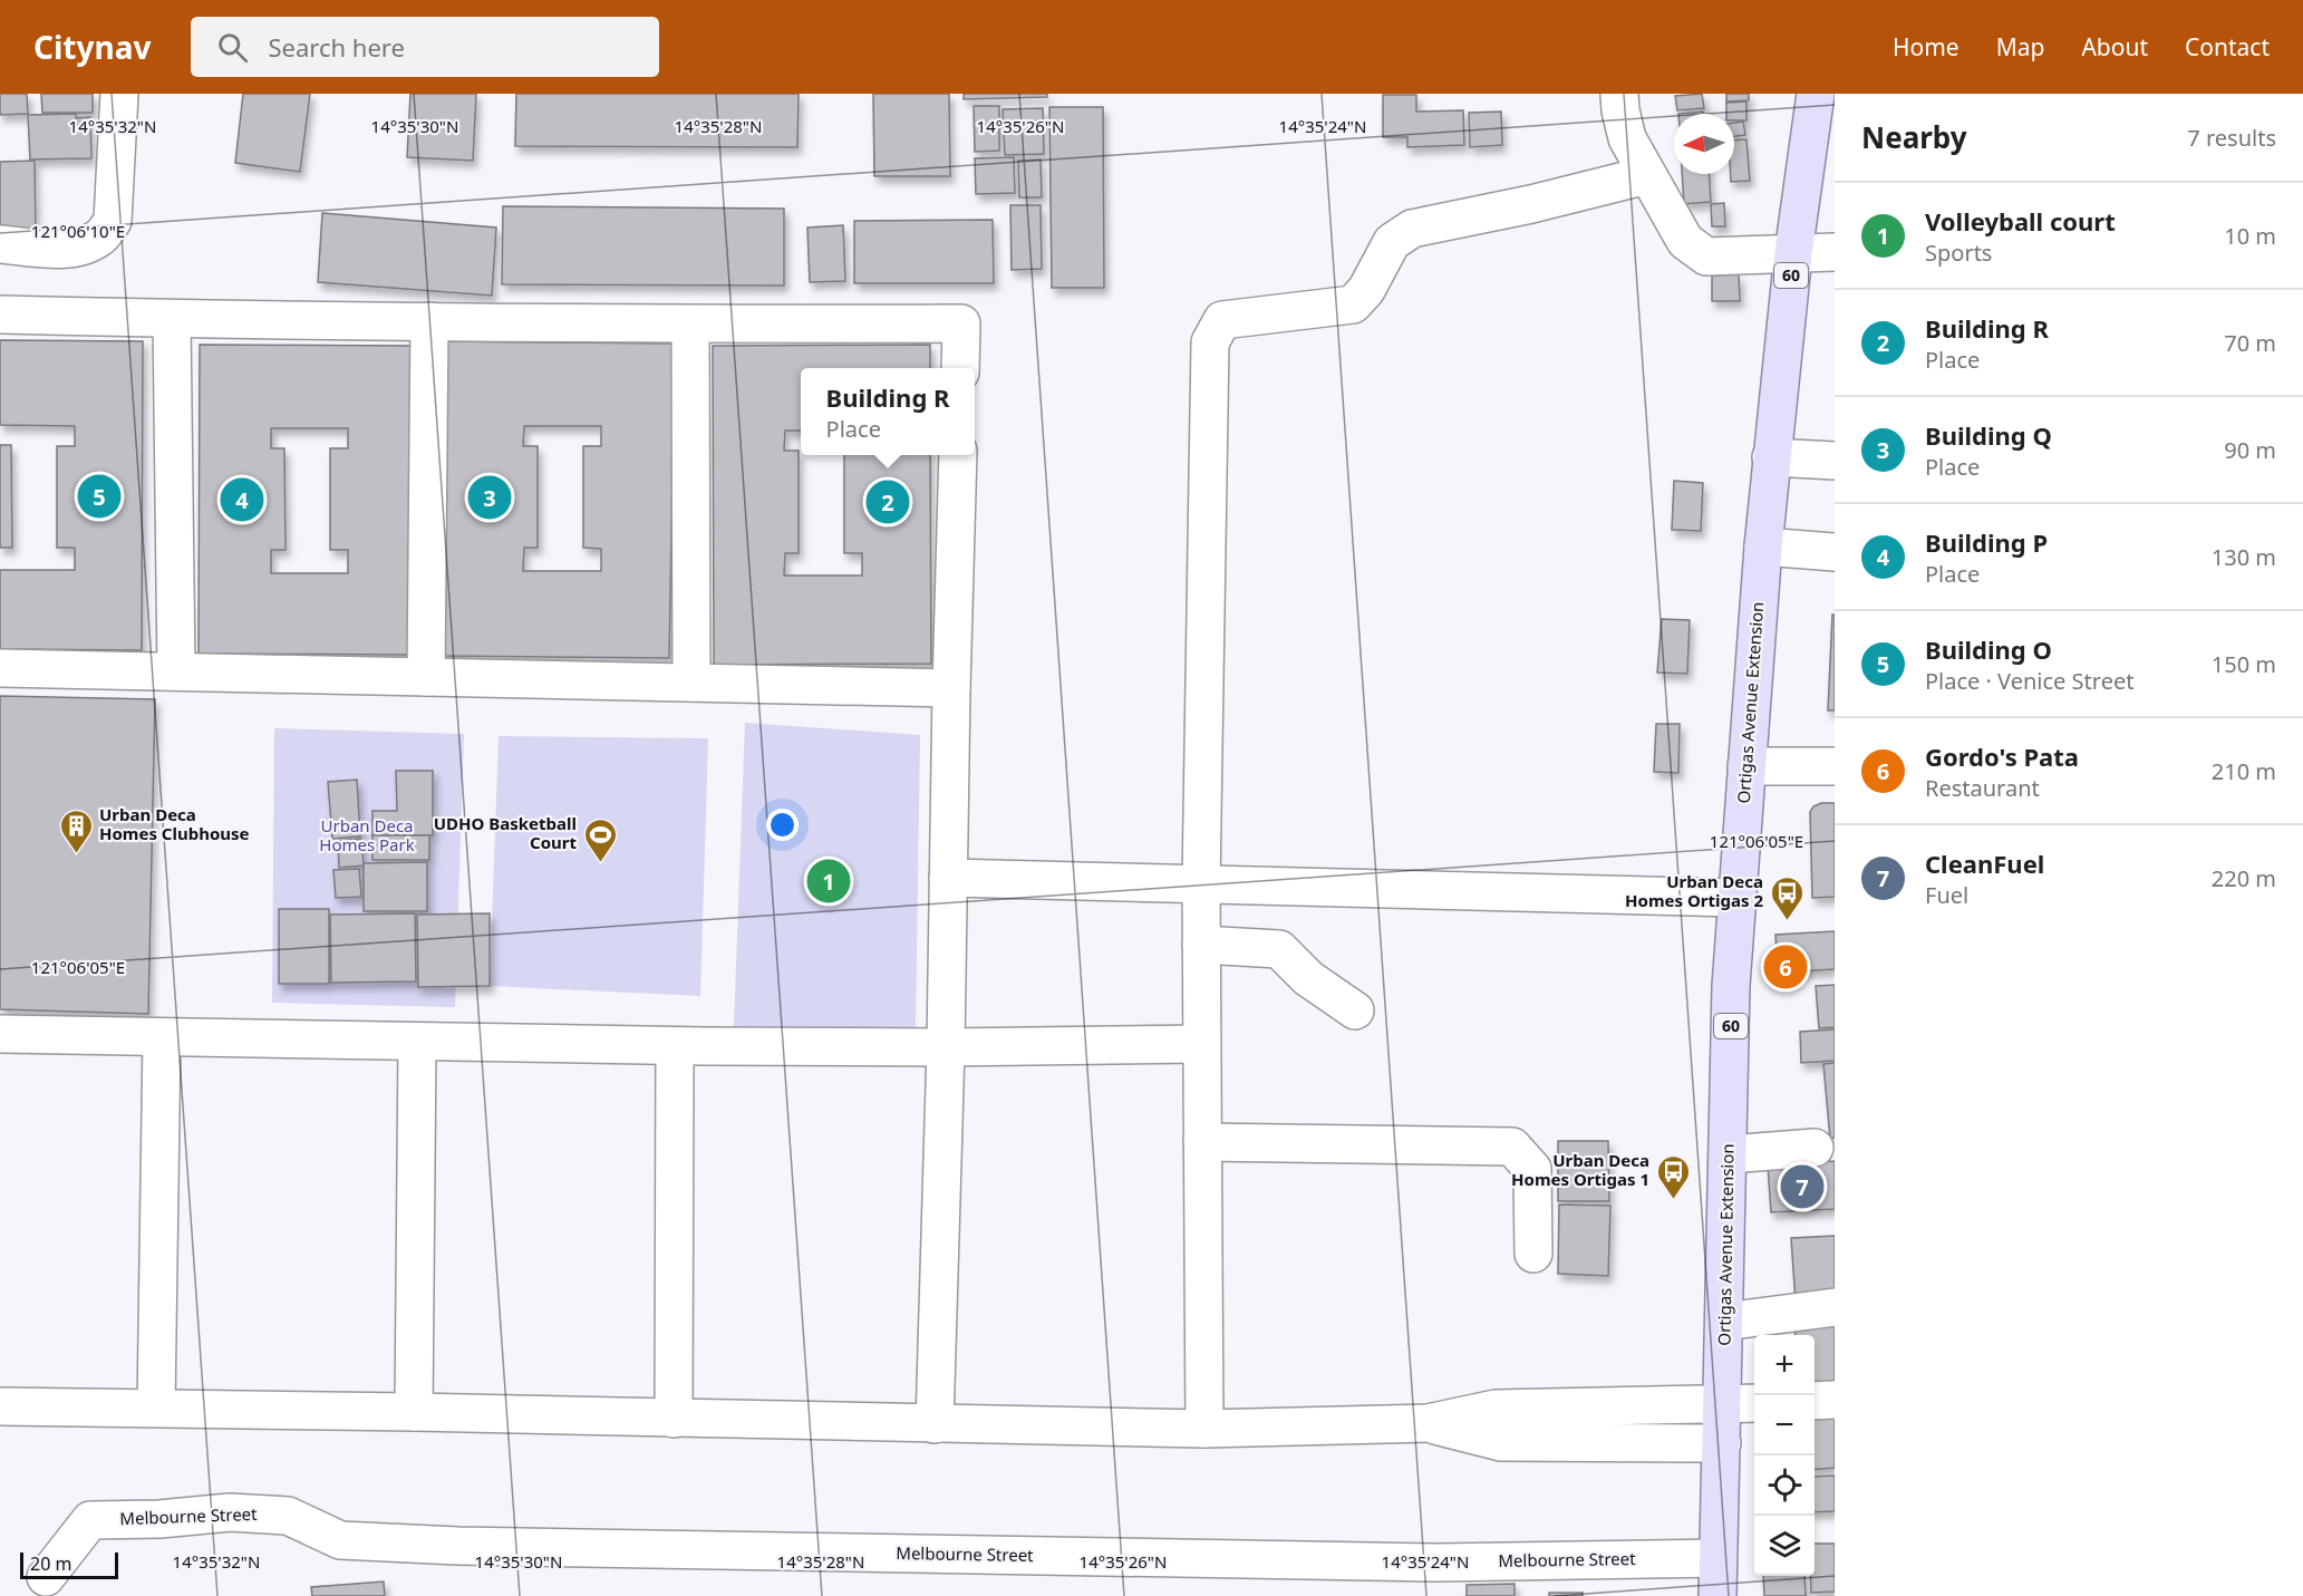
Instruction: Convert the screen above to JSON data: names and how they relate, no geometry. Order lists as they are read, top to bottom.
{
  "streets": {
    "main road": ["60", "Ortigas Avenue Extension"],
    "street": ["Melbourne Street"]
  },
  "crossings": [
    ["Ortigas Avenue Extension", "Melbourne Street"]
  ],
  "parks": ["Urban Deca Homes Park"],
  "places": {
    "building": ["Urban Deca Homes Clubhouse"],
    "sports": ["UDHO Basketball Court"],
    "bus stop": ["Urban Deca Homes Ortigas 2", "Urban Deca Homes Ortigas 1"]
  },
  "scale_bar": "20 m",
  "north": "left",
  "page": {
    "header": "Citynav",
    "search": "Search here",
    "nav": [
      "Home",
      "Map",
      "About",
      "Contact"
    ],
    "heading": ["Nearby", "7 results"],
    "list": [
      {
        "mark": "1",
        "name": "Volleyball court",
        "note": "Sports",
        "value": "10 m"
      },
      {
        "mark": "2",
        "name": "Building R",
        "note": "Place",
        "value": "70 m"
      },
      {
        "mark": "3",
        "name": "Building Q",
        "note": "Place",
        "value": "90 m"
      },
      {
        "mark": "4",
        "name": "Building P",
        "note": "Place",
        "value": "130 m"
      },
      {
        "mark": "5",
        "name": "Building O",
        "note": "Place · Venice Street",
        "value": "150 m"
      },
      {
        "mark": "6",
        "name": "Gordo's Pata",
        "note": "Restaurant",
        "value": "210 m"
      },
      {
        "mark": "7",
        "name": "CleanFuel",
        "note": "Fuel",
        "value": "220 m"
      }
    ],
    "popup": ["Building R", "Place"],
    "pins": [
      "5",
      "3",
      "4",
      "2",
      "1",
      "6",
      "7"
    ],
    "map_buttons": ["+", "−"],
    "scale": "20 m"
  },
  "coordinates": [
    "14°35'32\"N",
    "14°35'30\"N",
    "14°35'28\"N",
    "14°35'26\"N",
    "14°35'24\"N",
    "121°06'10\"E",
    "121°06'05\"E"
  ]
}
